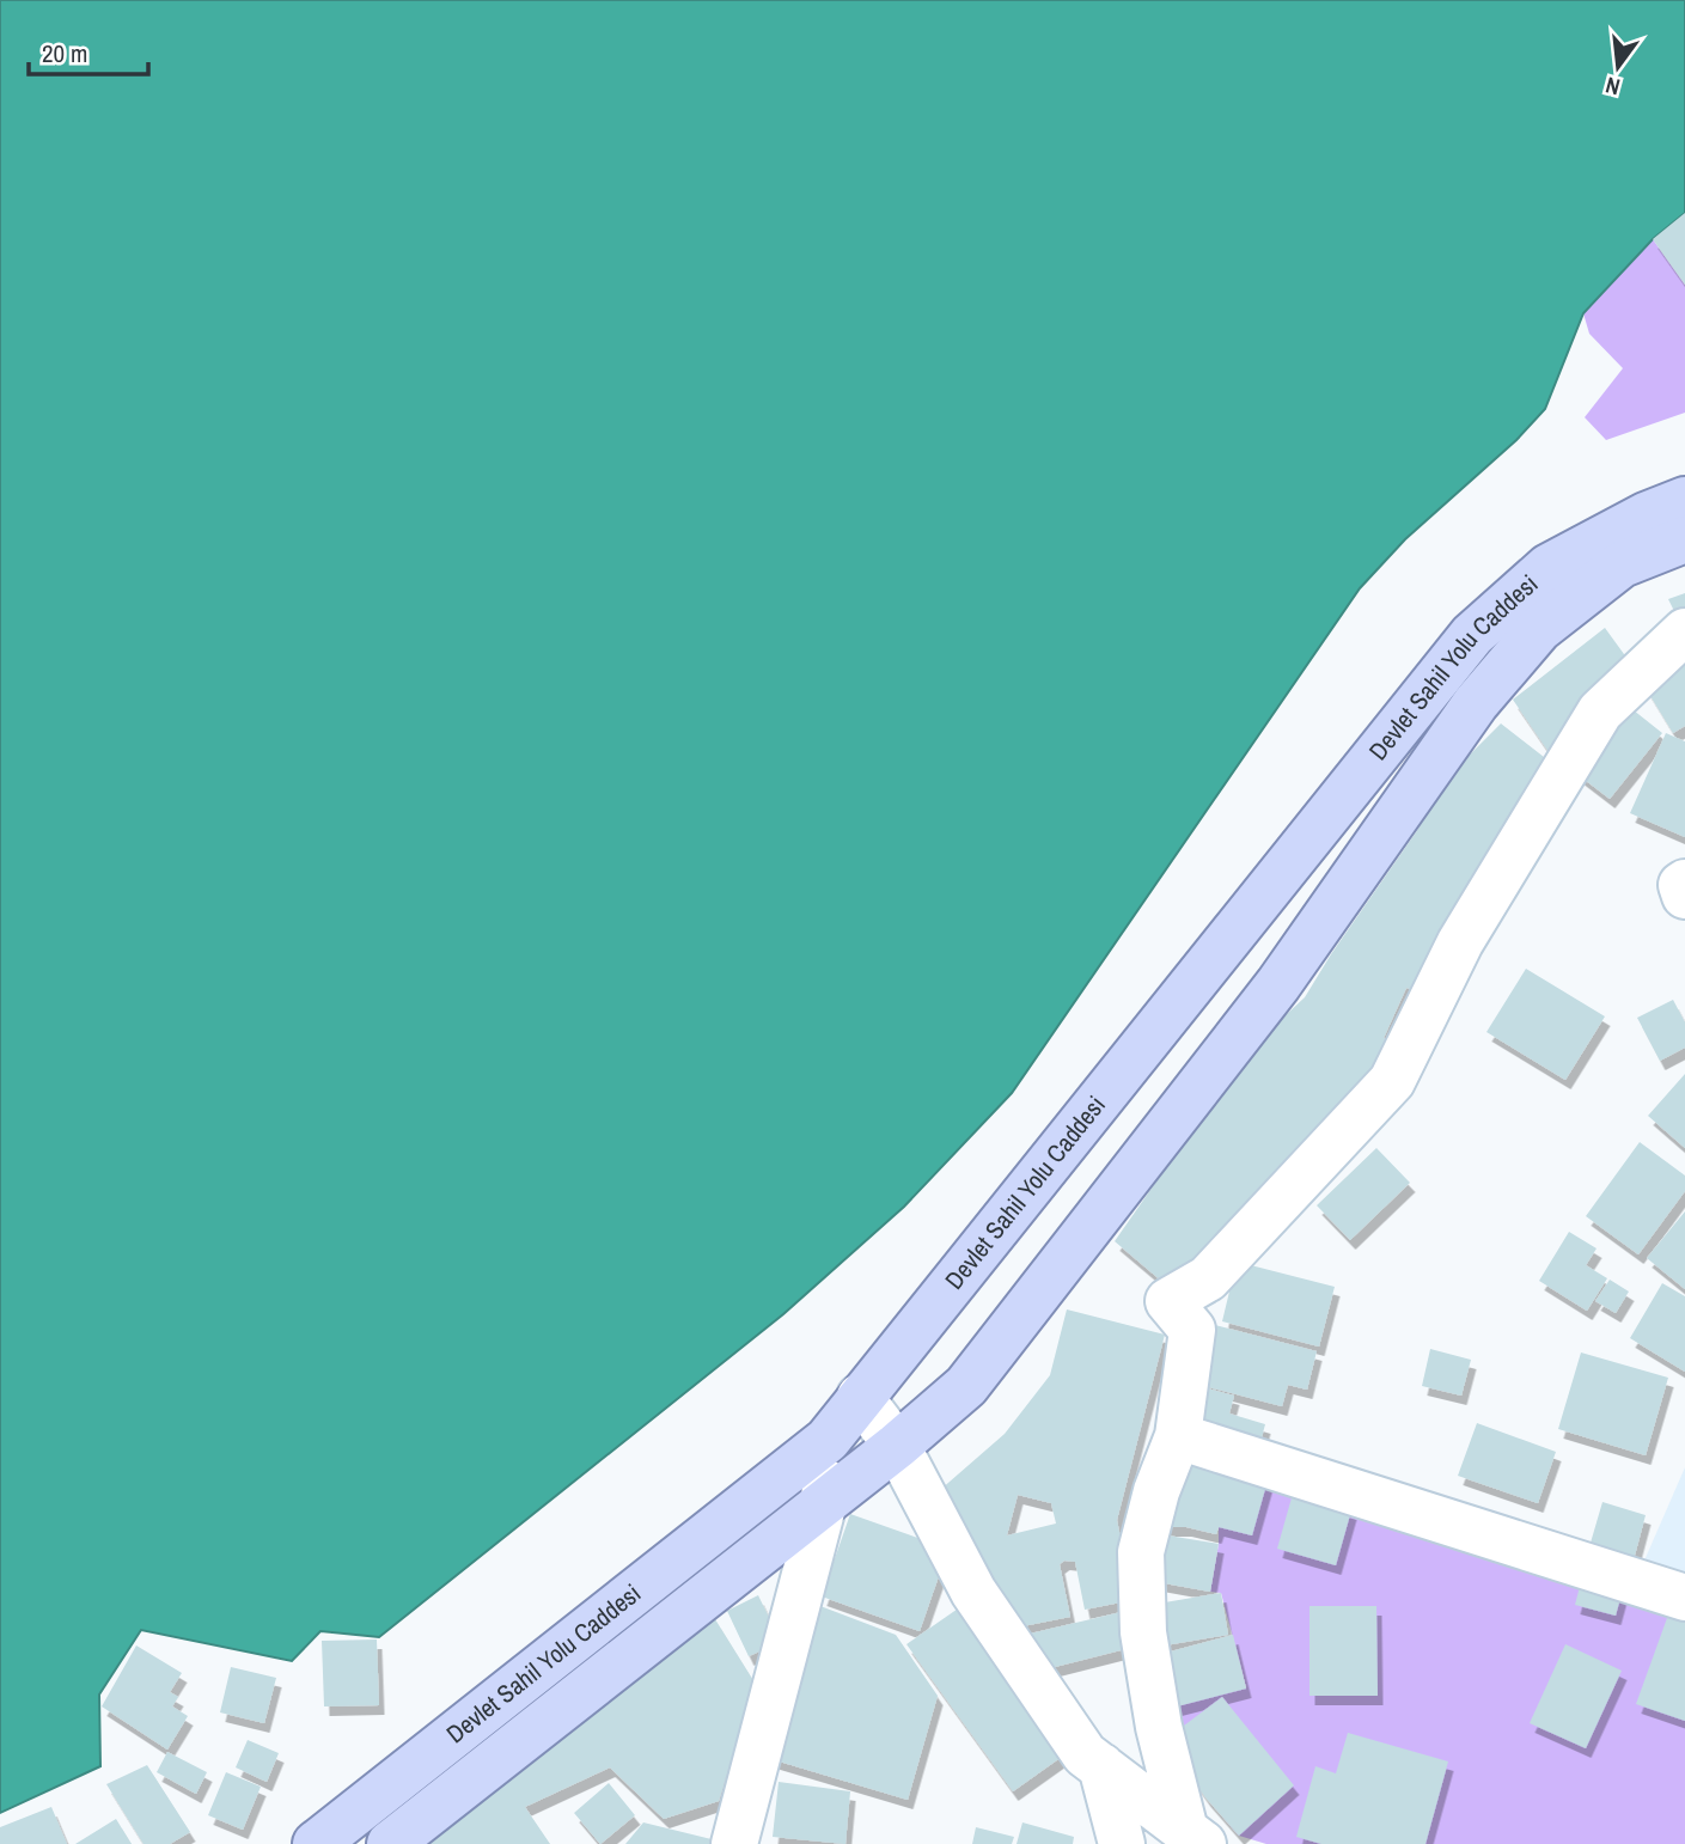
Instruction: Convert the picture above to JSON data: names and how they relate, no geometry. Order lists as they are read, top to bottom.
{
  "streets": {
    "main road": ["Devlet Sahil Yolu Caddesi"]
  },
  "scale_bar": "20 m",
  "north": "bottom"
}
